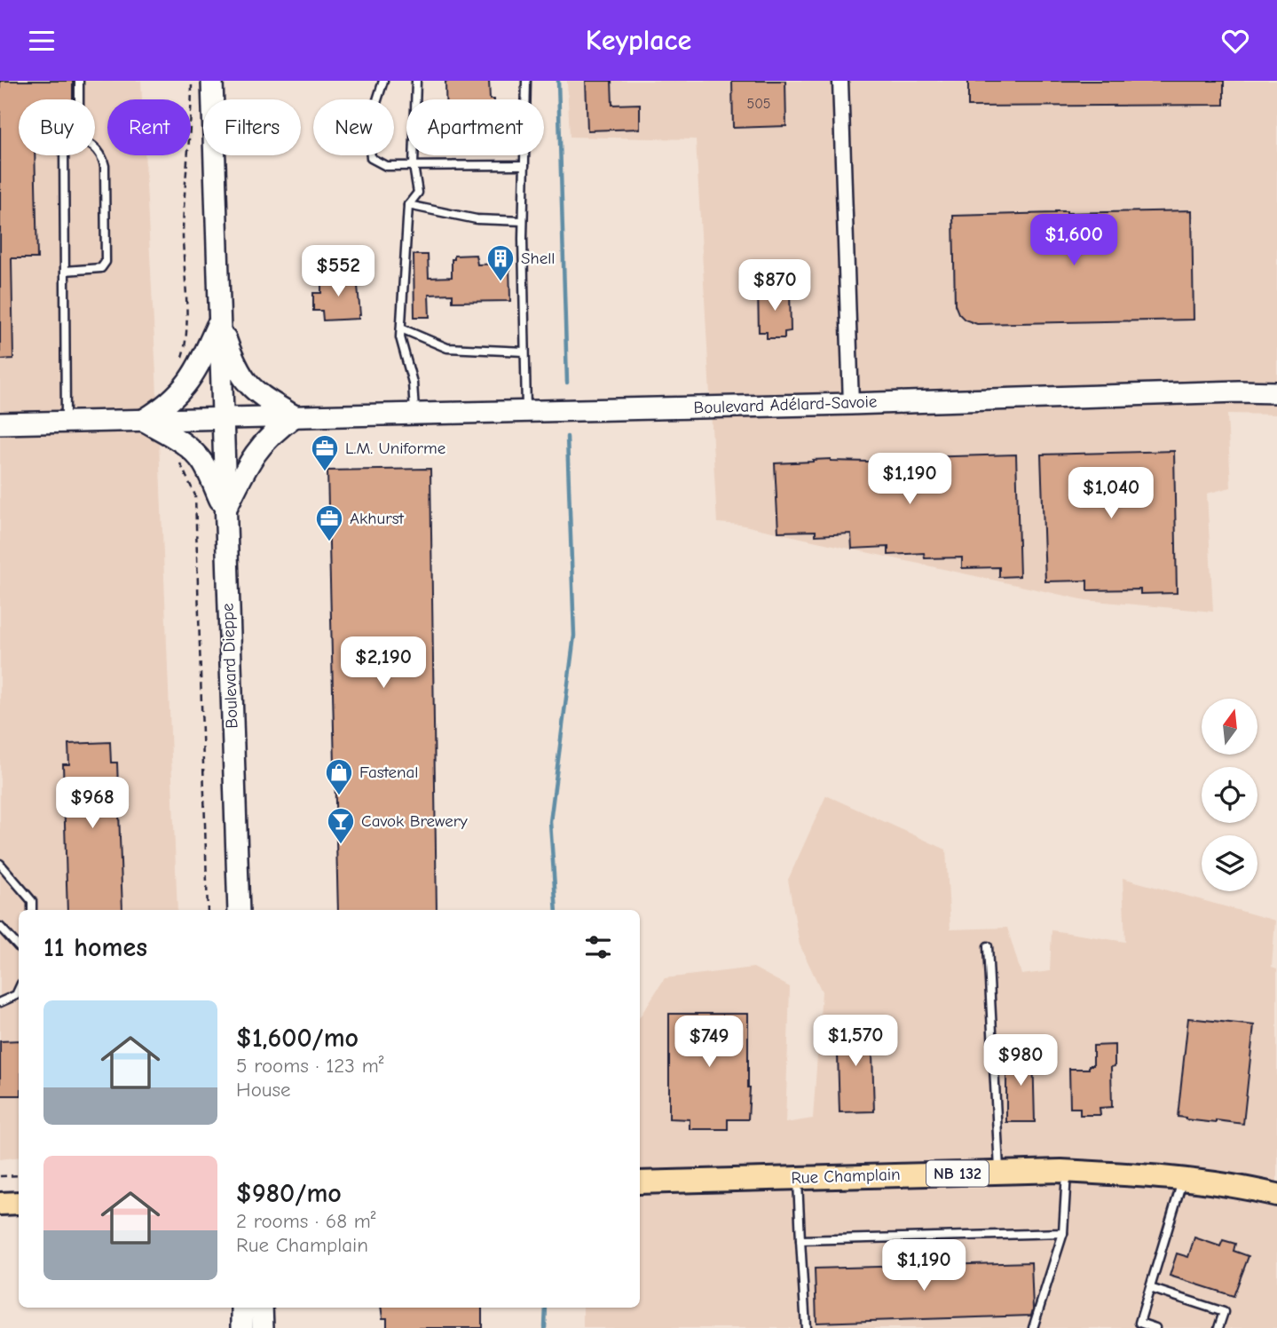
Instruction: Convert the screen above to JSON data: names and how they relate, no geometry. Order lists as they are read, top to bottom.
{
  "streets": {
    "main road": [
      "Boulevard Adélard-Savoie",
      "Boulevard Dieppe",
      "NB 132",
      "Rue Champlain"
    ]
  },
  "crossings": [
    ["Boulevard Adélard-Savoie", "Boulevard Dieppe"]
  ],
  "places": {
    "building": ["Shell"],
    "office": ["L.M. Uniforme", "Akhurst"],
    "shop": ["Fastenal"],
    "bar": ["Cavok Brewery"]
  },
  "house_numbers": ["505"],
  "north": "top",
  "page": {
    "header": "Keyplace",
    "chip": [
      "Buy",
      "Rent",
      "Filters",
      "New",
      "Apartment"
    ],
    "price": [
      "$1,600",
      "$552",
      "$870",
      "$1,190",
      "$1,040",
      "$2,190",
      "$968",
      "$1,570",
      "$749",
      "$980",
      "$1,190"
    ],
    "heading": "11 homes",
    "list": [
      {
        "name": "$1,600/mo",
        "note": "5 rooms · 123 m² · House"
      },
      {
        "name": "$980/mo",
        "note": "2 rooms · 68 m² · Rue Champlain"
      }
    ]
  }
}
